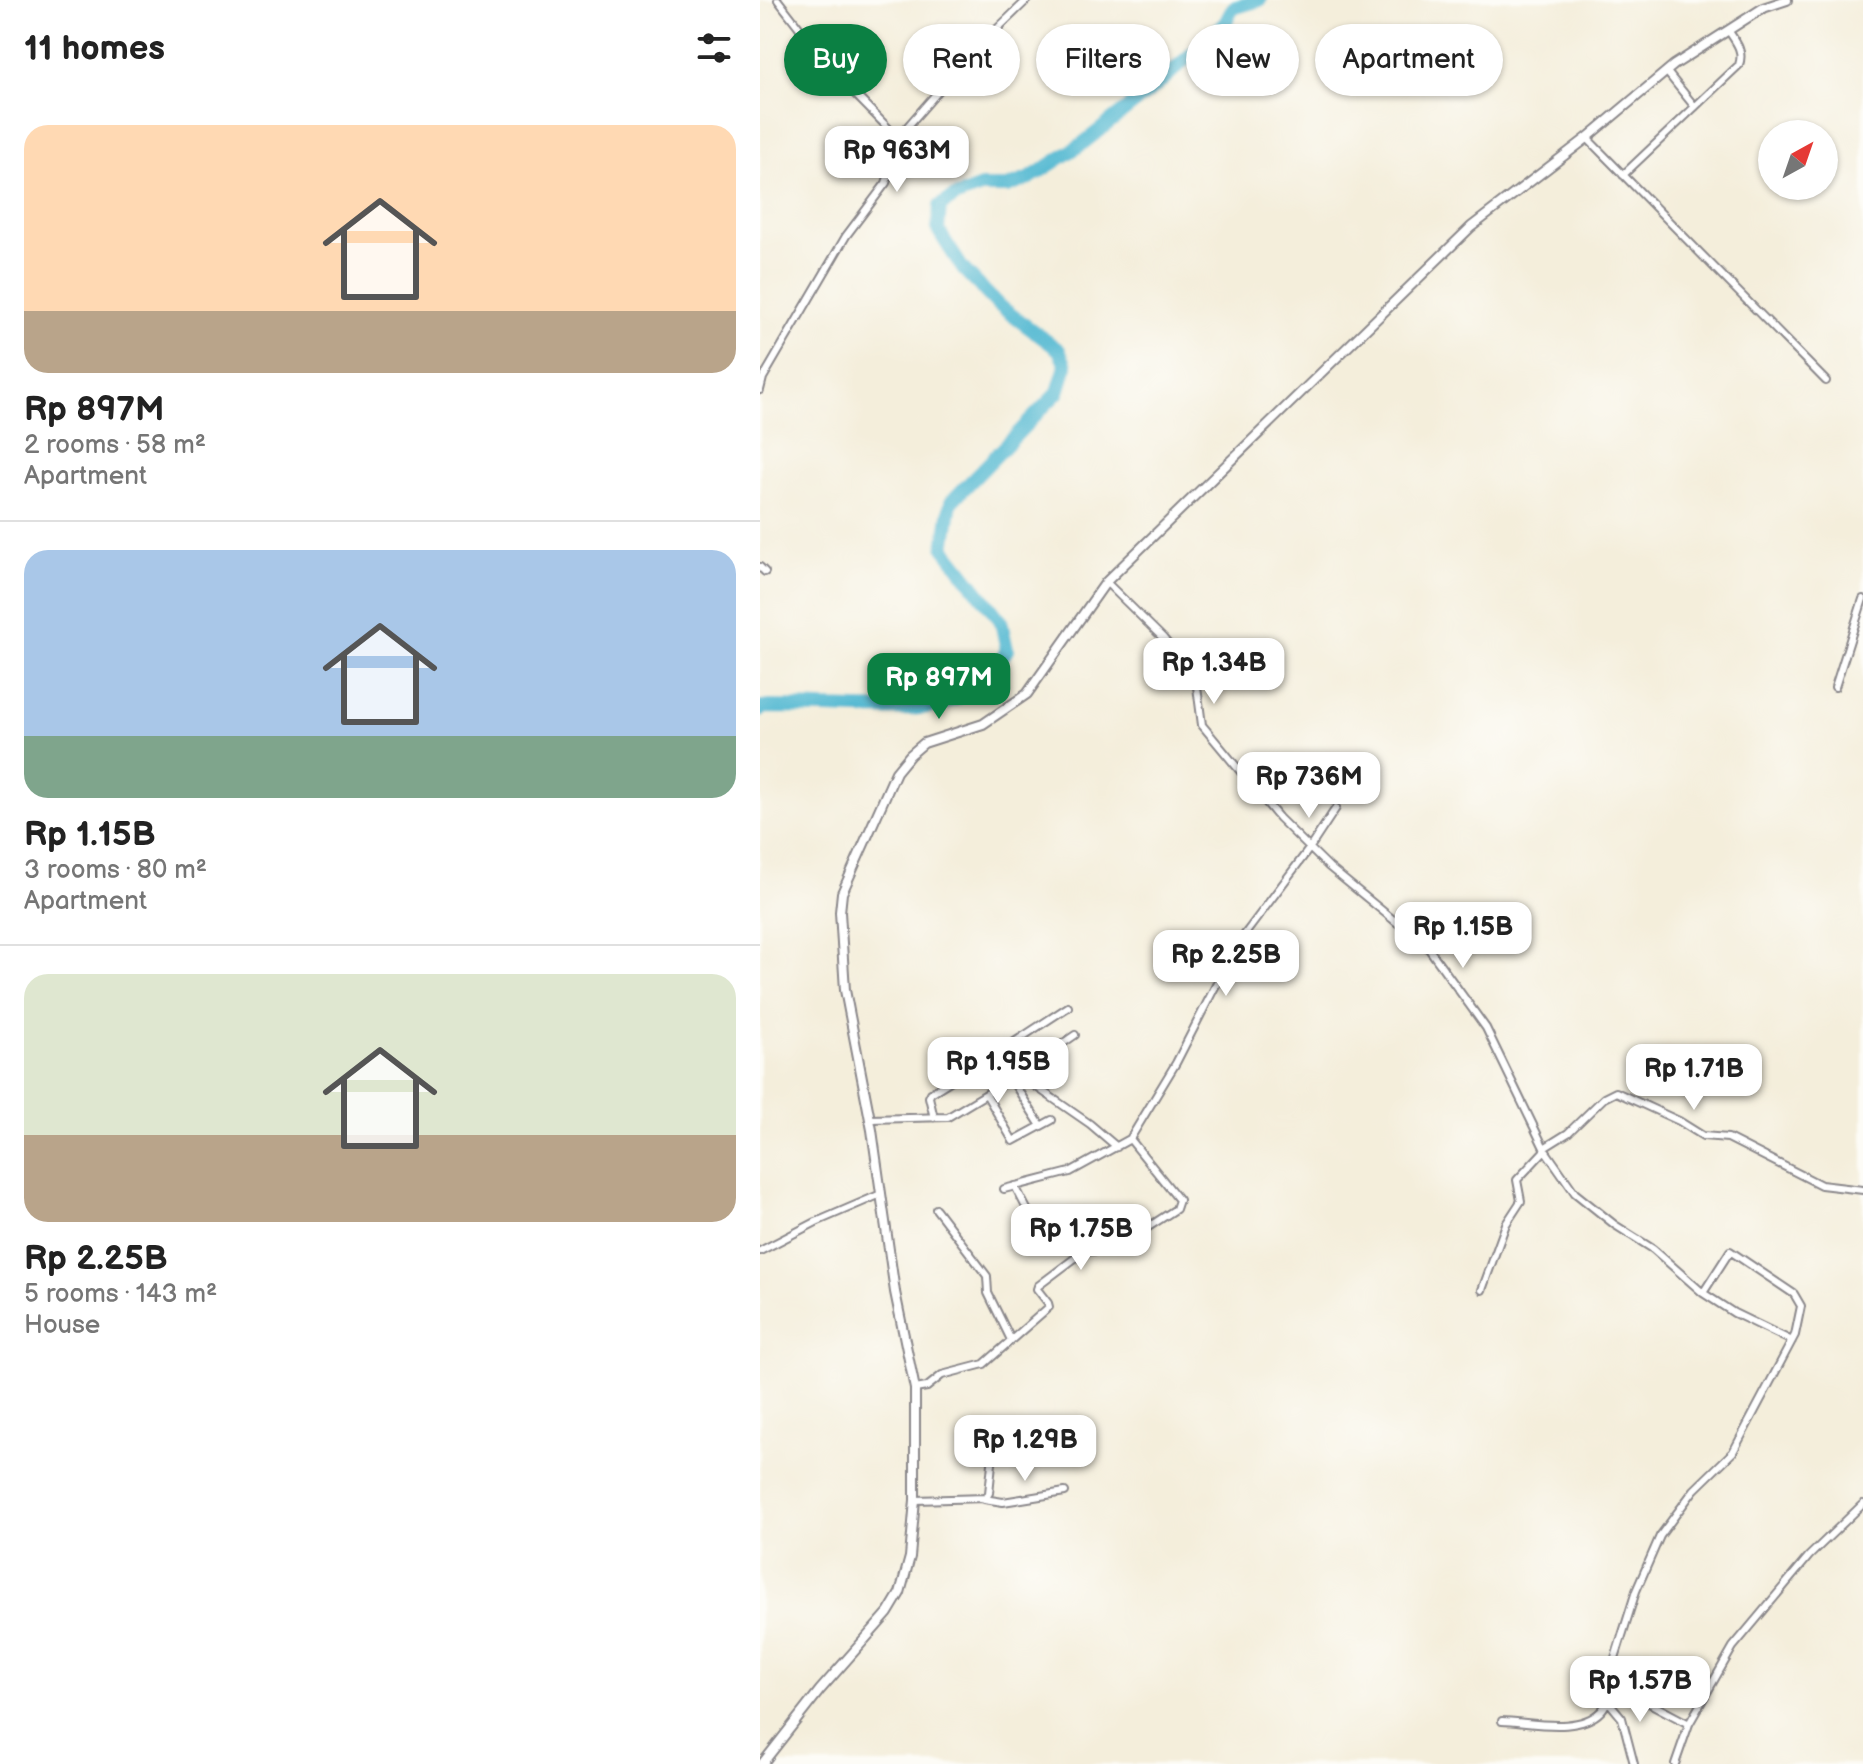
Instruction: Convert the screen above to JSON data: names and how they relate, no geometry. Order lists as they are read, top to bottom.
{
  "north": "top right",
  "page": {
    "heading": "11 homes",
    "chip": [
      "Buy",
      "Rent",
      "Filters",
      "New",
      "Apartment"
    ],
    "list": [
      {
        "name": "Rp 897M",
        "note": "2 rooms · 58 m² · Apartment"
      },
      {
        "name": "Rp 1.15B",
        "note": "3 rooms · 80 m² · Apartment"
      },
      {
        "name": "Rp 2.25B",
        "note": "5 rooms · 143 m² · House"
      }
    ],
    "price": [
      "Rp 963M",
      "Rp 1.34B",
      "Rp 897M",
      "Rp 736M",
      "Rp 1.15B",
      "Rp 2.25B",
      "Rp 1.95B",
      "Rp 1.71B",
      "Rp 1.75B",
      "Rp 1.29B",
      "Rp 1.57B"
    ]
  }
}
